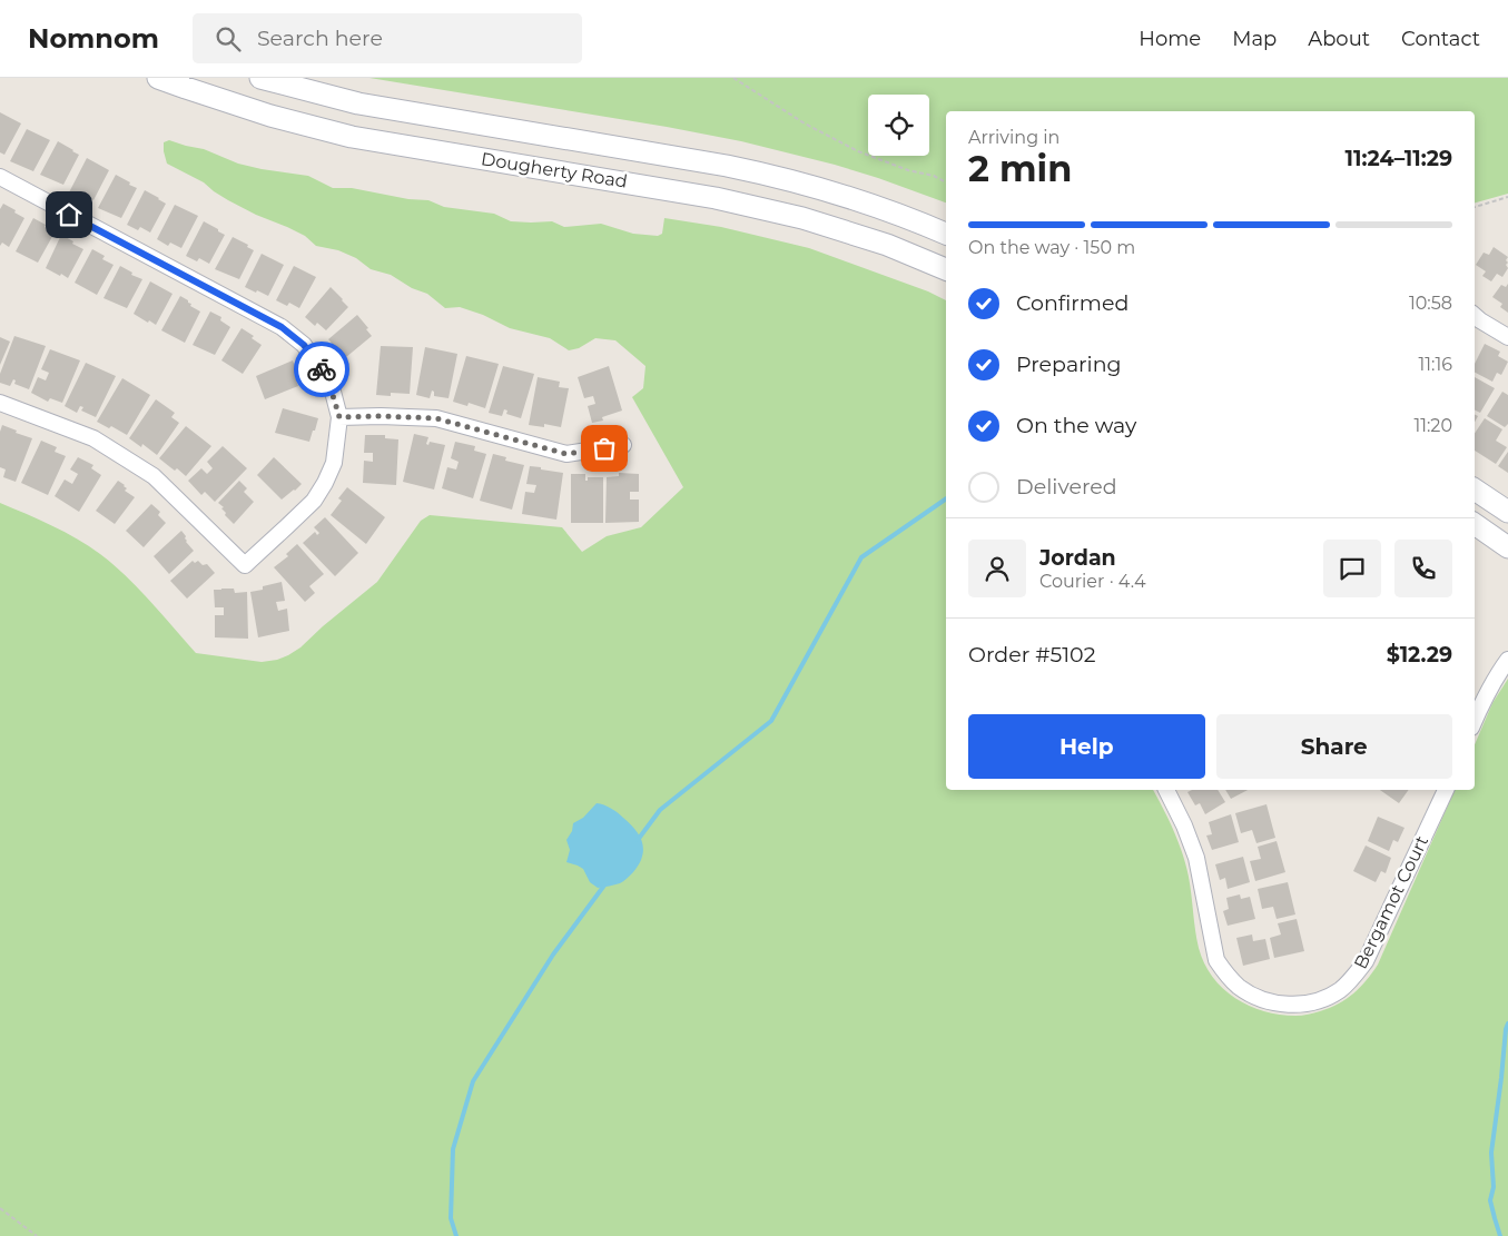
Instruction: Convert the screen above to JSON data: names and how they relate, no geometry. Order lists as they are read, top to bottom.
{
  "streets": {
    "main road": ["Dougherty Road"],
    "street": ["Bergamot Court"]
  },
  "page": {
    "header": "Nomnom",
    "search": "Search here",
    "nav": [
      "Home",
      "Map",
      "About",
      "Contact"
    ],
    "heading": ["2 min", "Arriving in", "11:24–11:29"],
    "panel": [
      "Jordan",
      "Courier · 4.4",
      "Order #5102",
      "$12.29"
    ],
    "bar": "On the way · 150 m",
    "list": [
      ["Confirmed", "10:58"],
      ["Preparing", "11:16"],
      ["On the way", "11:20"],
      "Delivered"
    ],
    "buttons": ["Help", "Share"]
  }
}
